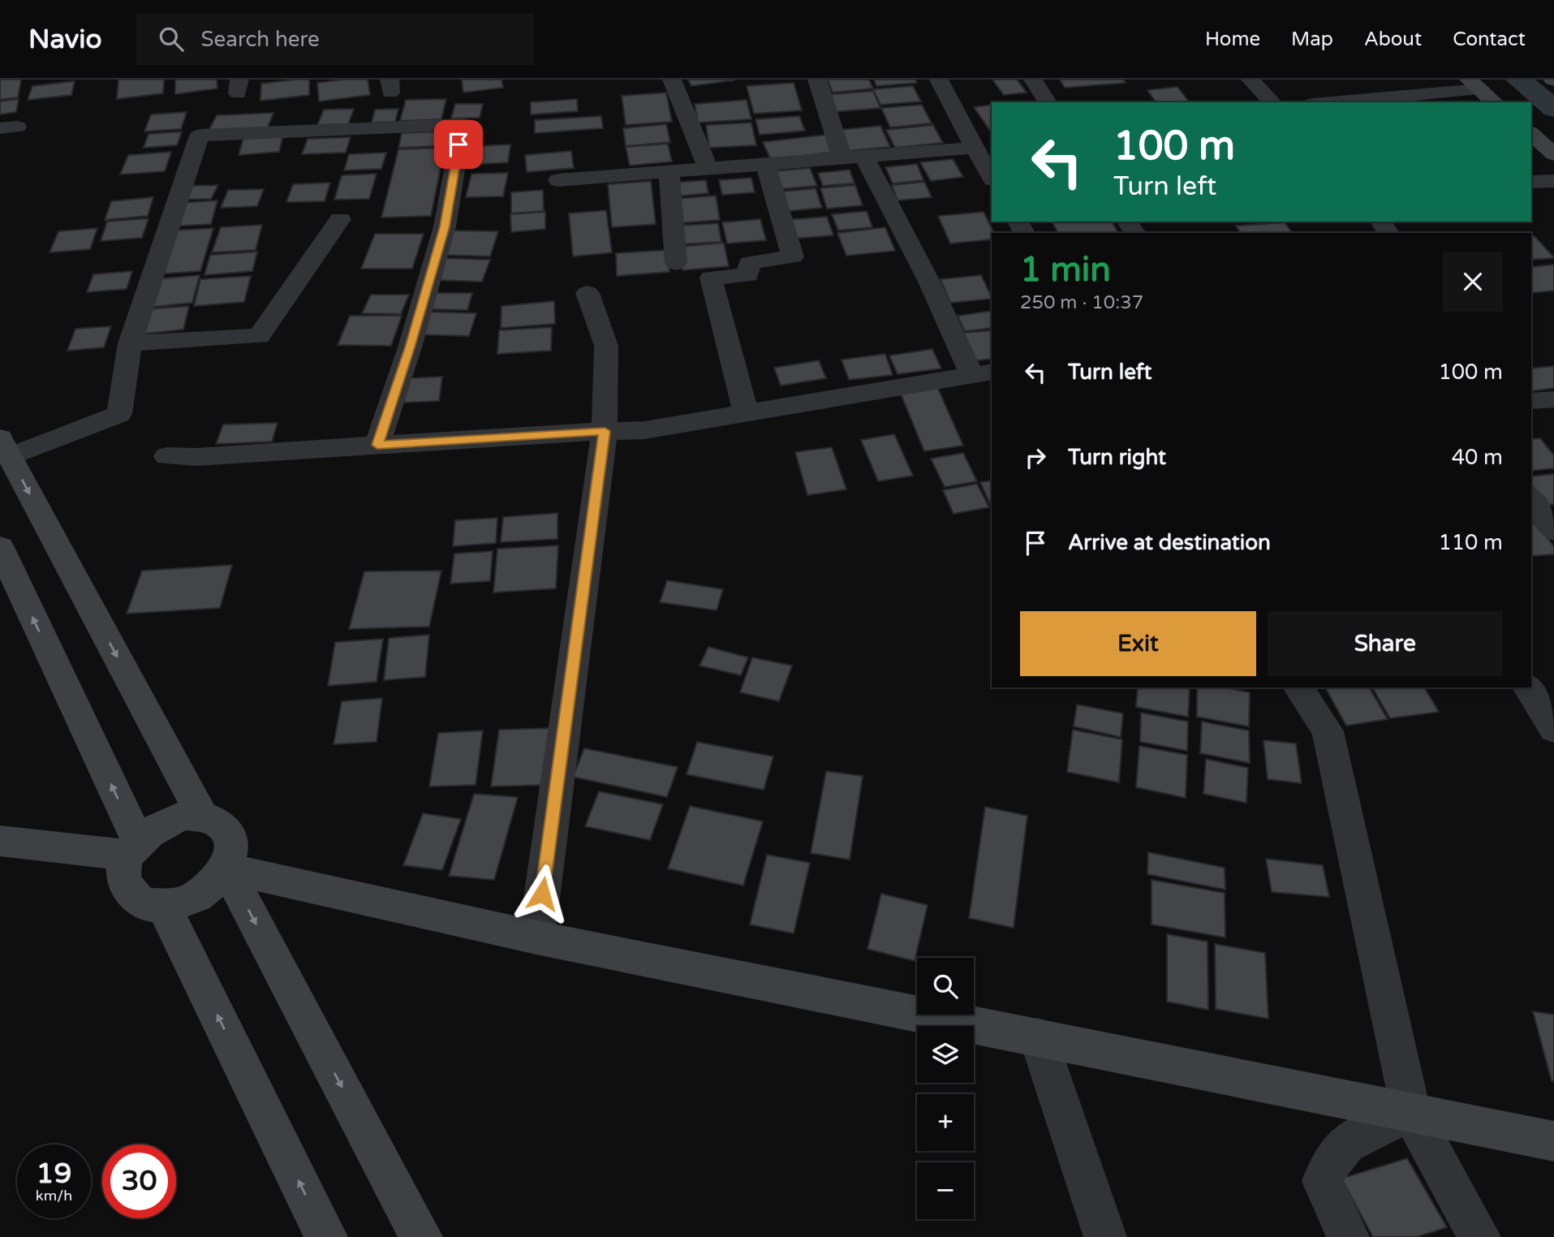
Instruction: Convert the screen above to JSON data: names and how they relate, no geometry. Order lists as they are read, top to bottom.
{
  "page": {
    "header": "Navio",
    "search": "Search here",
    "nav": [
      "Home",
      "Map",
      "About",
      "Contact"
    ],
    "turn": ["100 m", "Turn left"],
    "heading": ["1 min", "250 m · 10:37"],
    "list": [
      {
        "name": "Turn left",
        "value": "100 m"
      },
      {
        "name": "Turn right",
        "value": "40 m"
      },
      {
        "name": "Arrive at destination",
        "value": "110 m"
      }
    ],
    "buttons": ["Exit", "Share"],
    "map_buttons": ["+", "−"],
    "speed": "19 km/h",
    "limit": "30"
  }
}
